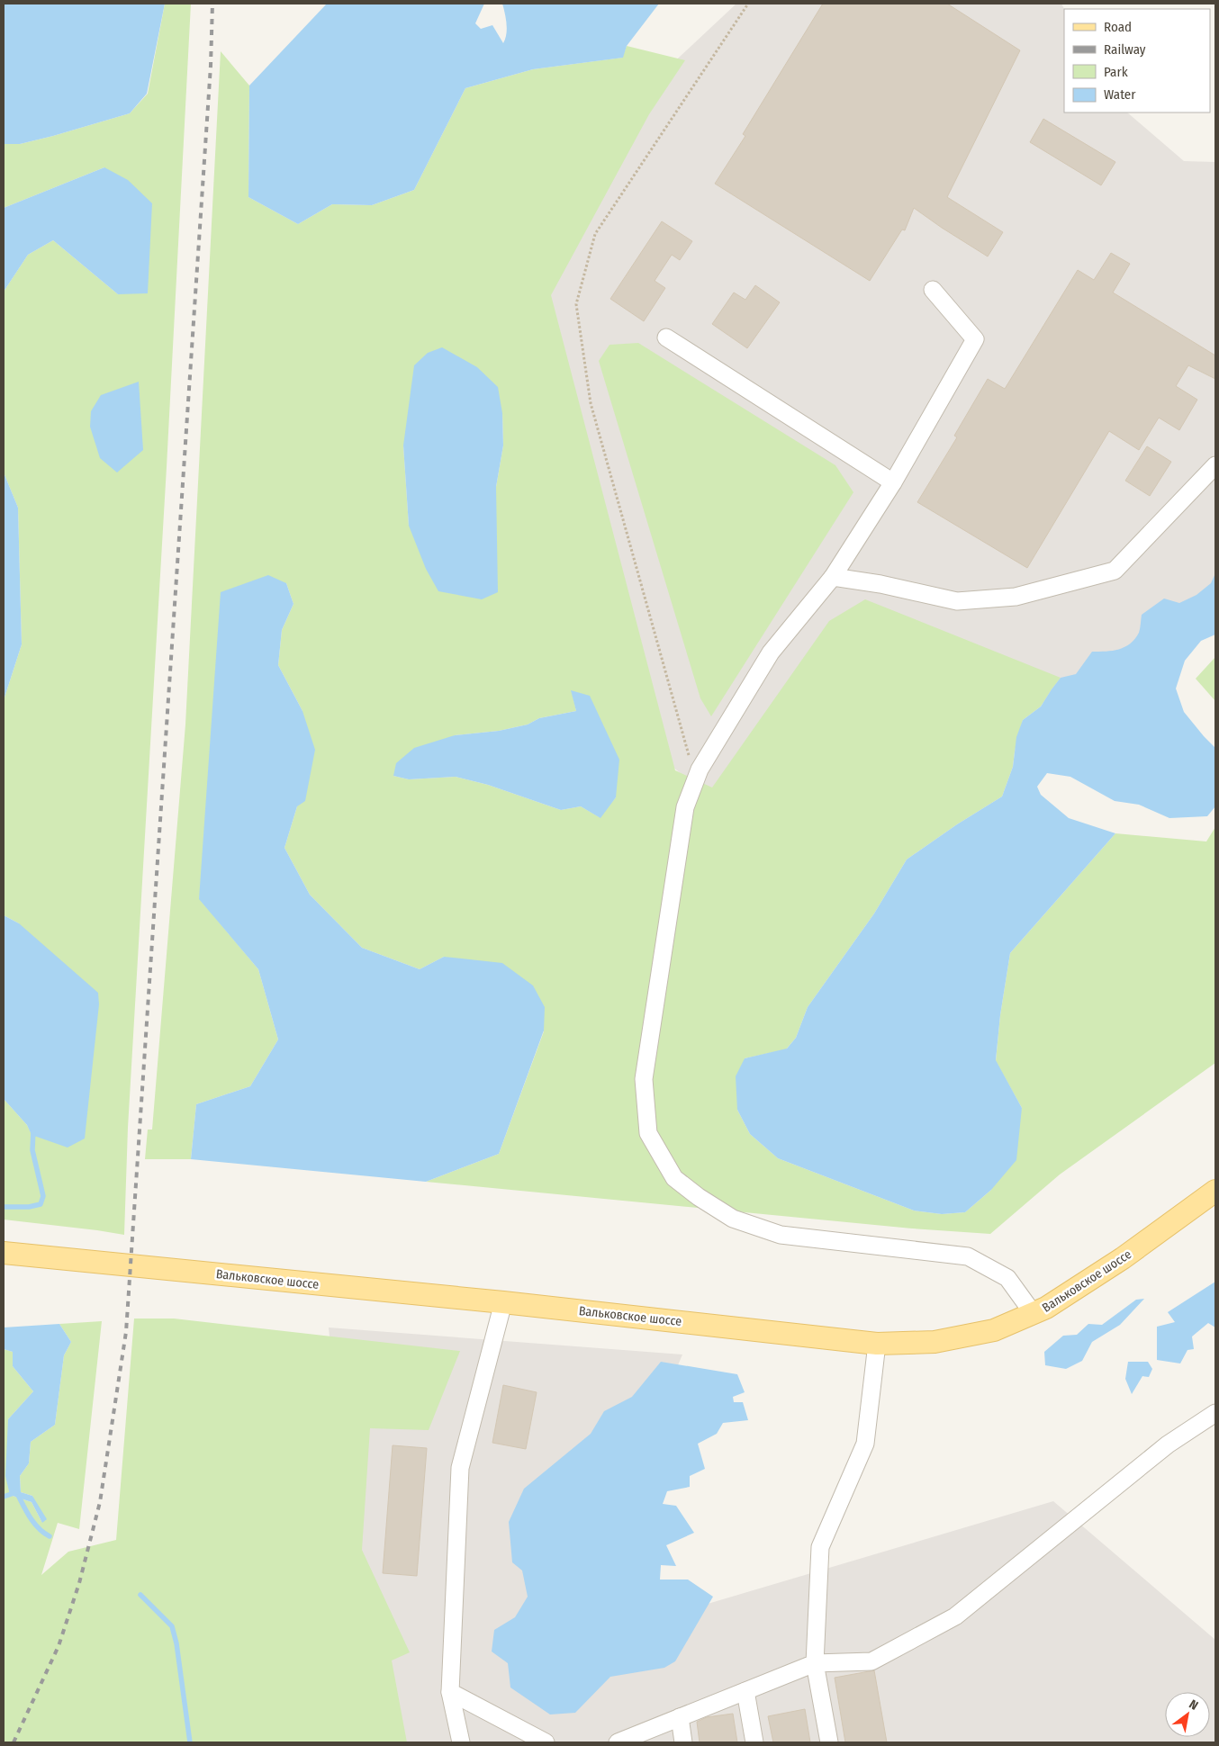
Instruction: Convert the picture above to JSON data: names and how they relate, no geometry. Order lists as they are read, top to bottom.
{
  "streets": {
    "main road": ["Вальковское шоссе"]
  },
  "legend": [
    "Road",
    "Railway",
    "Park",
    "Water"
  ],
  "north": "top right"
}
